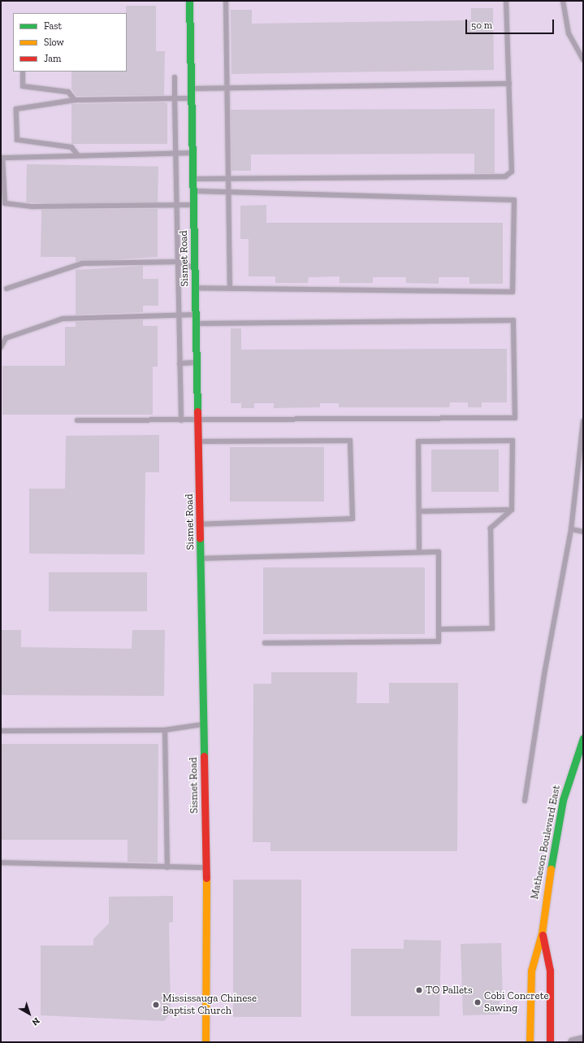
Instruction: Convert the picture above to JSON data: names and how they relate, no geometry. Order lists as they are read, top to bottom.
{
  "streets": {
    "street": ["Sismet Road", "Matheson Boulevard East"]
  },
  "places": ["TO Pallets", "Cobi Concrete Sawing", "Mississauga Chinese Baptist Church"],
  "legend": ["Fast", "Slow", "Jam"],
  "scale_bar": "50 m",
  "north": "bottom right"
}
